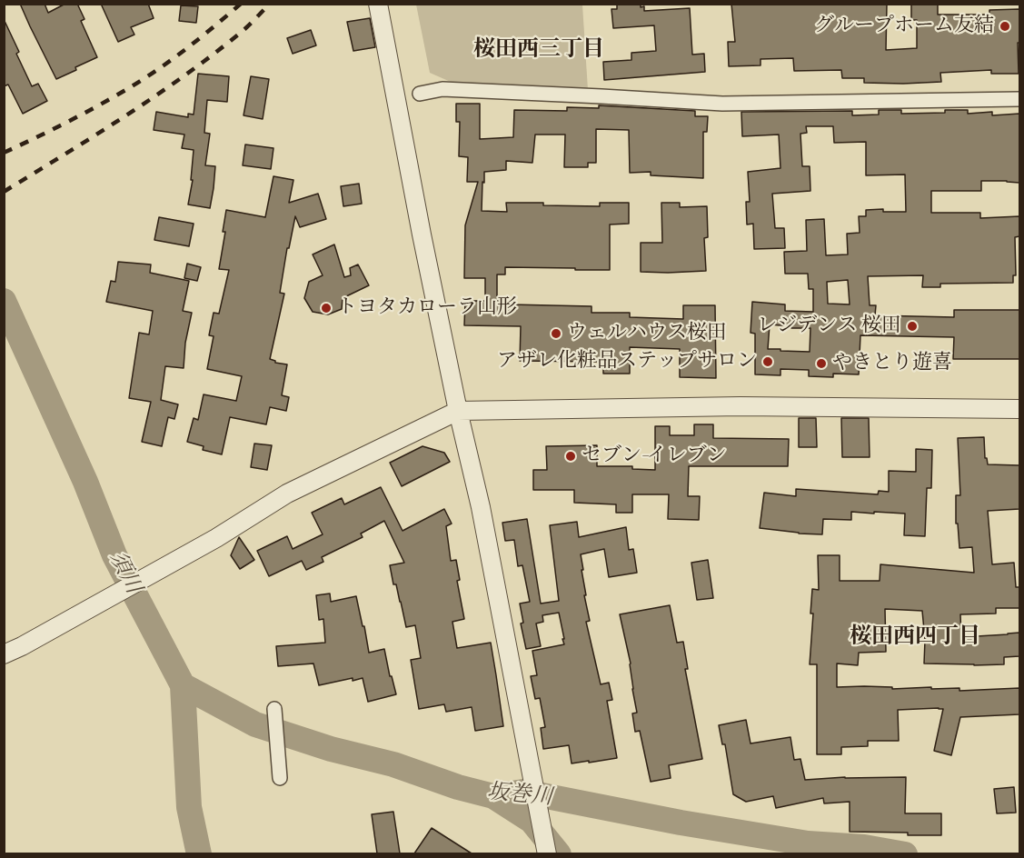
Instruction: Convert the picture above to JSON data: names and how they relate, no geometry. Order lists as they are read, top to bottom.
{
  "districts": ["桜田西三丁目", "桜田西四丁目"],
  "water": ["須川", "坂巻川"],
  "places": [
    "グループホーム友結",
    "トヨタカローラ山形",
    "レジデンス 桜田",
    "ウェルハウス桜田",
    "アザレ化粧品ステップサロン",
    "やきとり遊喜",
    "セブン-イレブン"
  ]
}
